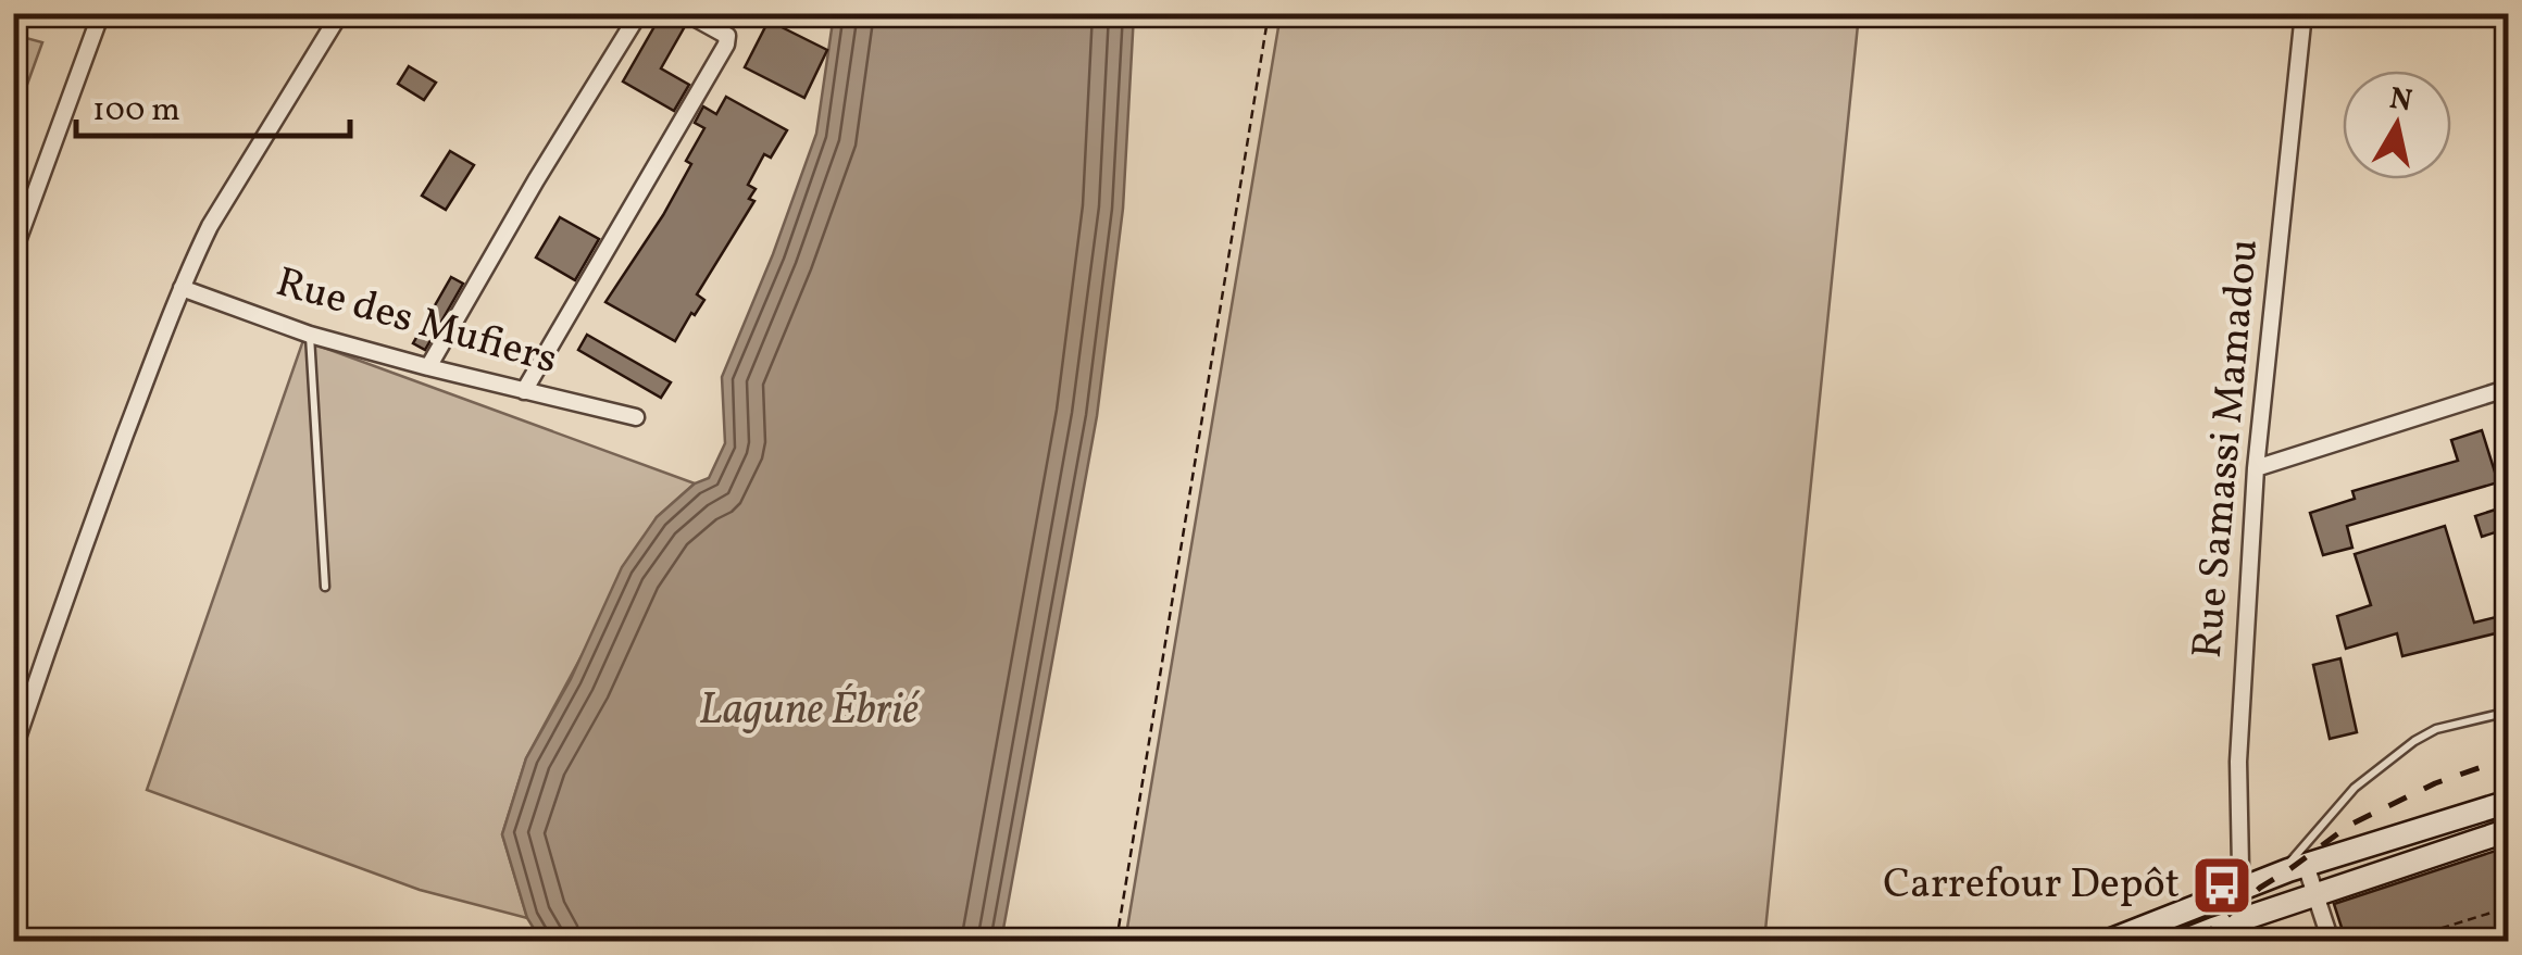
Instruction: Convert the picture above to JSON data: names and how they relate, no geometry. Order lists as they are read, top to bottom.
{
  "streets": {
    "street": ["Rue des Mufiers", "Rue Samassi Mamadou"]
  },
  "water": ["Lagune Ébrié"],
  "places": {
    "bus stop": ["Carrefour Depôt"]
  },
  "scale_bar": "100 m",
  "north": "top"
}
